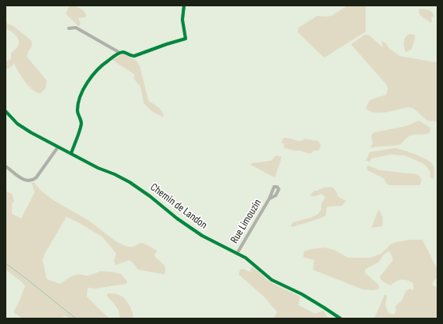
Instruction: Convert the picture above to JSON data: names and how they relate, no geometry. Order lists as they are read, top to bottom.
{
  "streets": {
    "street": ["Chemin de Landon", "Rue Limouzin"]
  },
  "crossings": [
    ["Chemin de Landon", "Rue Limouzin"]
  ]
}
